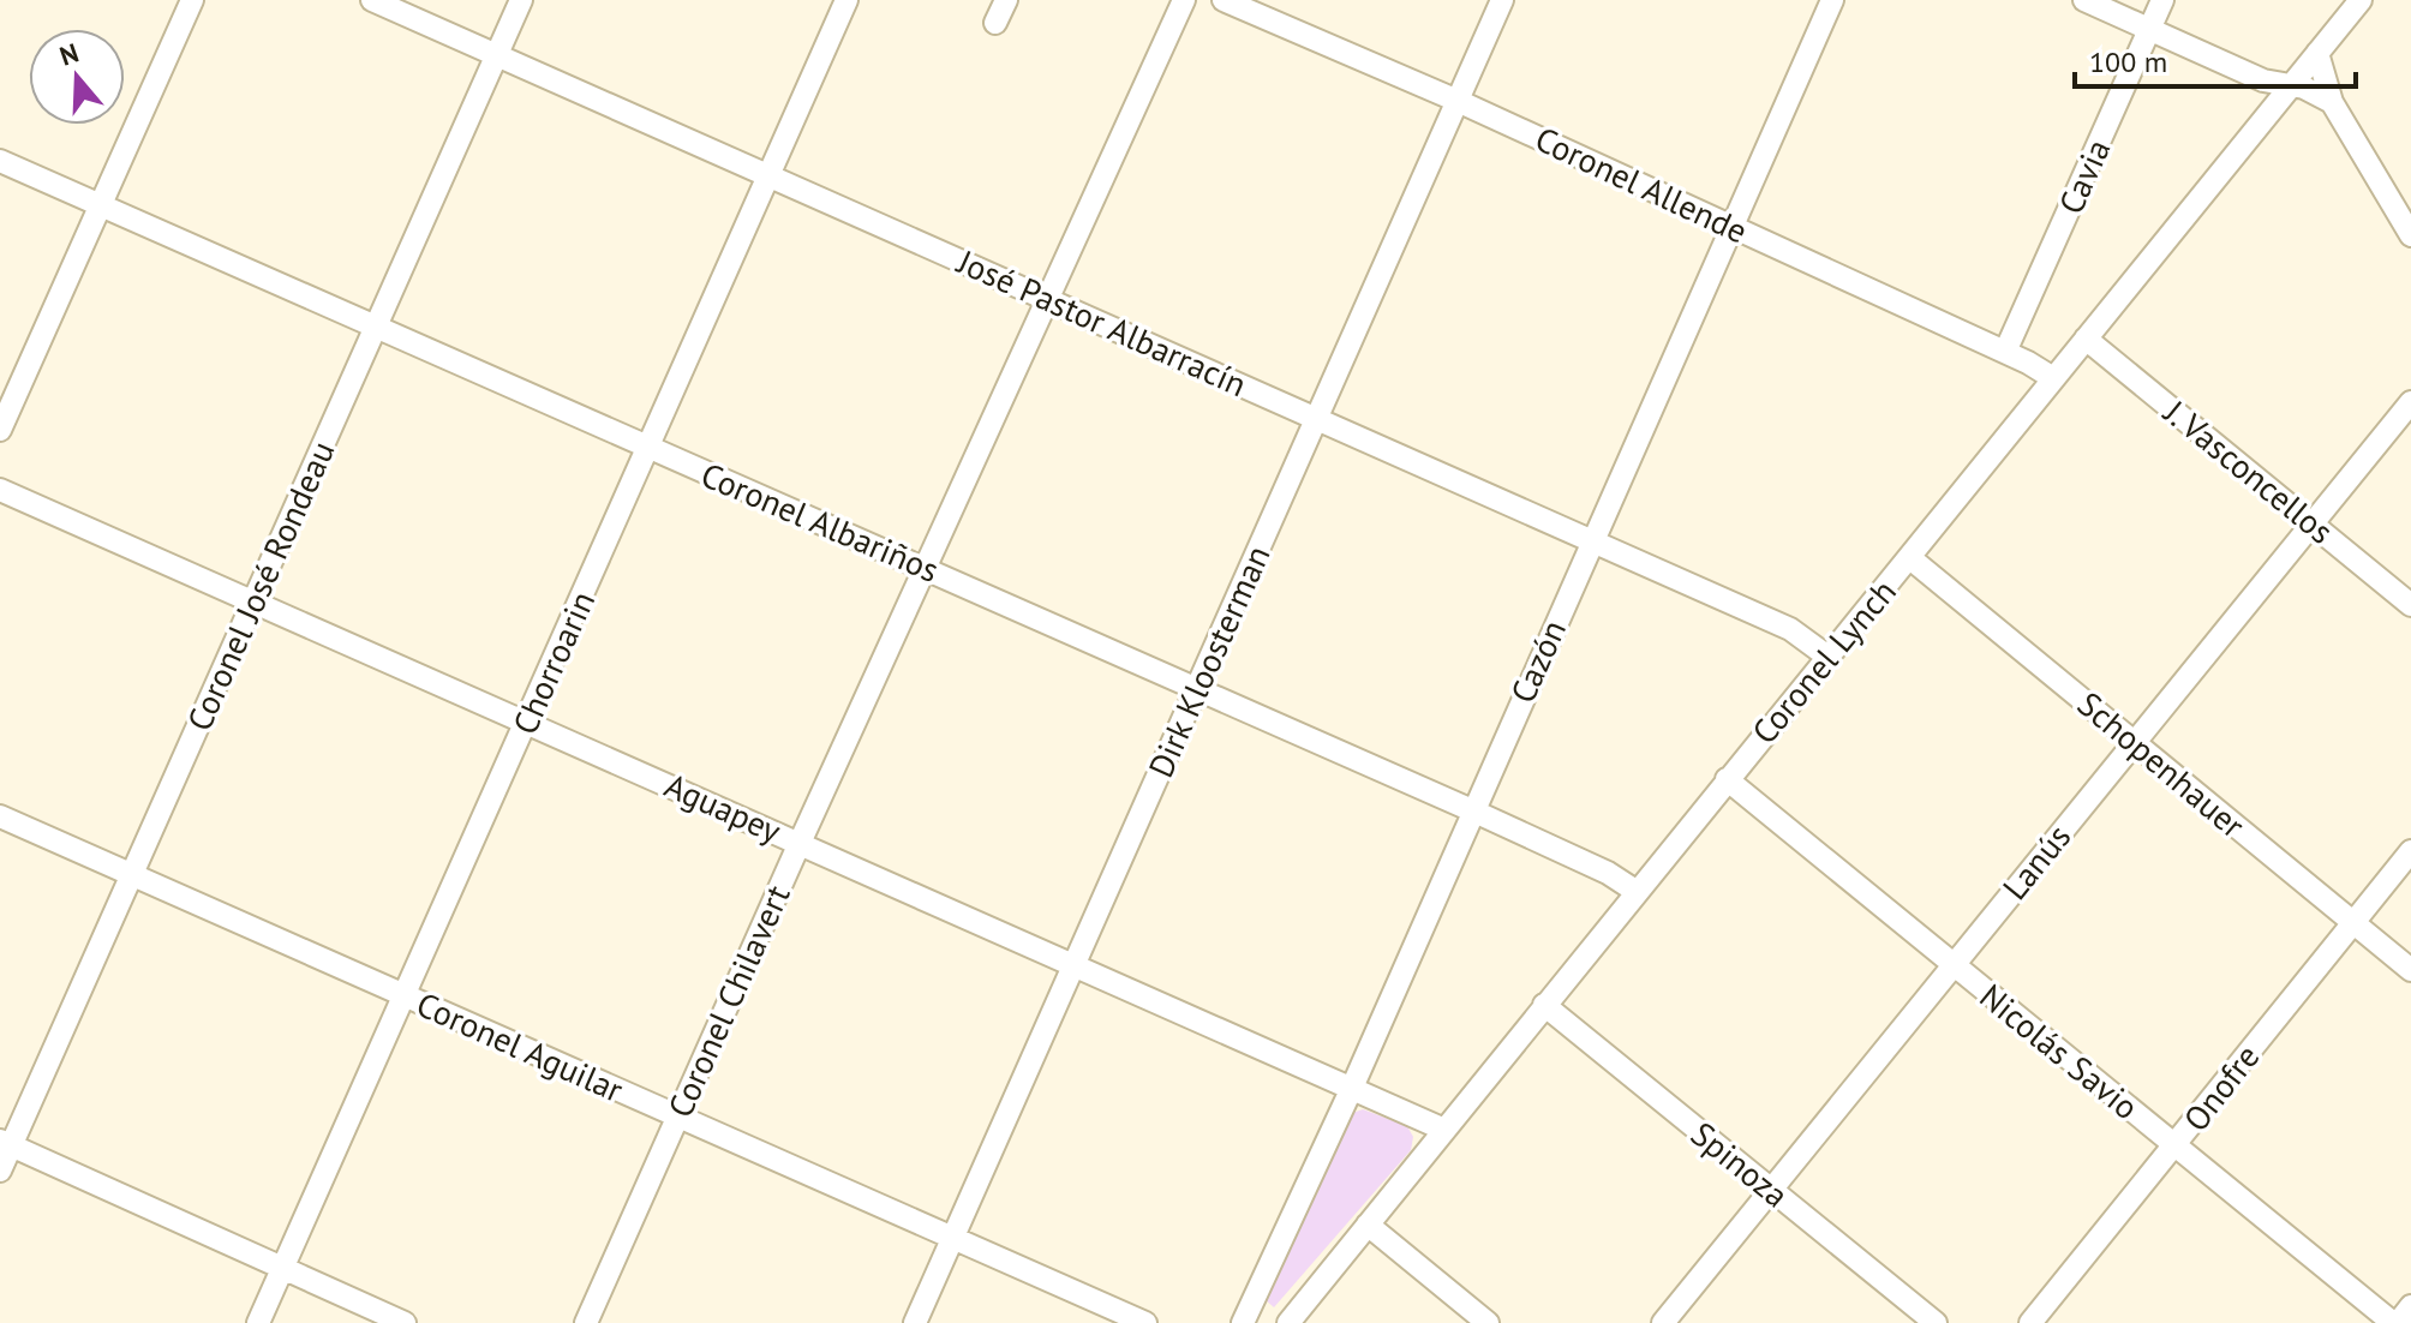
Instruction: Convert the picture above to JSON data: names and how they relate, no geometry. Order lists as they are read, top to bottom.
{
  "streets": {
    "street": [
      "Cavia",
      "Coronel Allende",
      "José Pastor Albarracín",
      "J. Vasconcellos",
      "Coronel Albariños",
      "Coronel José Rondeau",
      "Dirk Kloosterman",
      "Cazón",
      "Coronel Lynch",
      "Chorroarin",
      "Schopenhauer",
      "Aguapey",
      "Lanús",
      "Coronel Chilavert",
      "Coronel Aguilar",
      "Nicolás Savio",
      "Onofre",
      "Spinoza"
    ]
  },
  "crossings": [
    ["Cavia", "Coronel Allende"],
    ["Coronel Allende", "Dirk Kloosterman"],
    ["Coronel Allende", "Cazón"],
    ["Coronel Allende", "Coronel Lynch"],
    ["José Pastor Albarracín", "Coronel José Rondeau"],
    ["José Pastor Albarracín", "Dirk Kloosterman"],
    ["José Pastor Albarracín", "Cazón"],
    ["José Pastor Albarracín", "Coronel Lynch"],
    ["José Pastor Albarracín", "Chorroarin"],
    ["José Pastor Albarracín", "Coronel Chilavert"],
    ["J. Vasconcellos", "Coronel Lynch"],
    ["J. Vasconcellos", "Lanús"],
    ["Coronel Albariños", "Coronel José Rondeau"],
    ["Coronel Albariños", "Dirk Kloosterman"],
    ["Coronel Albariños", "Cazón"],
    ["Coronel Albariños", "Coronel Lynch"],
    ["Coronel Albariños", "Chorroarin"],
    ["Coronel Albariños", "Coronel Chilavert"],
    ["Coronel José Rondeau", "Aguapey"],
    ["Coronel José Rondeau", "Coronel Aguilar"],
    ["Dirk Kloosterman", "Aguapey"],
    ["Dirk Kloosterman", "Coronel Aguilar"],
    ["Cazón", "Aguapey"],
    ["Coronel Lynch", "Schopenhauer"],
    ["Coronel Lynch", "Aguapey"],
    ["Coronel Lynch", "Nicolás Savio"],
    ["Coronel Lynch", "Spinoza"],
    ["Chorroarin", "Aguapey"],
    ["Chorroarin", "Coronel Aguilar"],
    ["Schopenhauer", "Lanús"],
    ["Schopenhauer", "Onofre"],
    ["Aguapey", "Coronel Chilavert"],
    ["Lanús", "Nicolás Savio"],
    ["Lanús", "Spinoza"],
    ["Coronel Chilavert", "Coronel Aguilar"],
    ["Nicolás Savio", "Onofre"]
  ],
  "scale_bar": "100 m",
  "north": "top"
}
